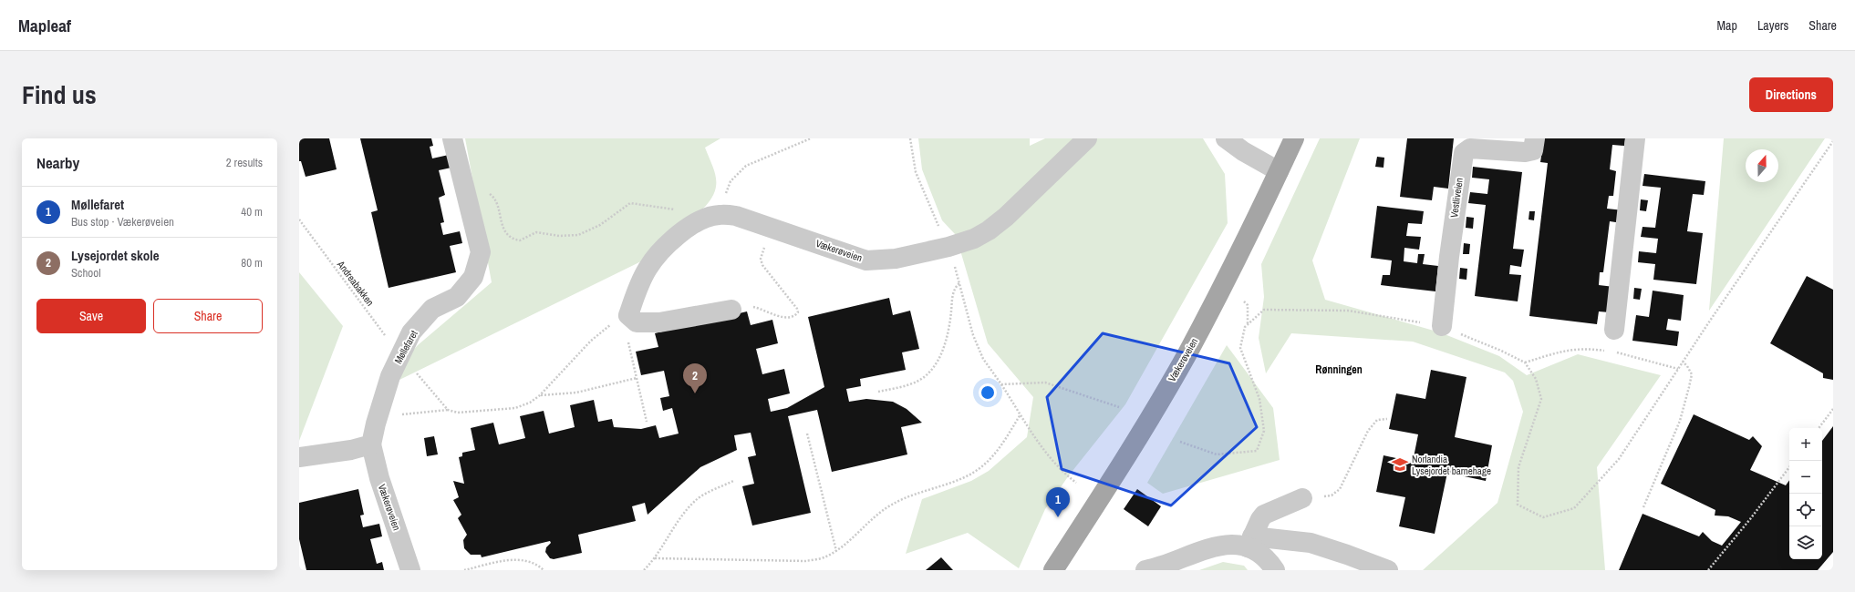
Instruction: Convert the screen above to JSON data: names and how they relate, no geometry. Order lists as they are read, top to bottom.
{
  "streets": {
    "main road": ["Vækerøveien"],
    "street": ["Vestliveien", "Møllefaret"],
    "path": ["Andreabakken"]
  },
  "crossings": [
    ["Vækerøveien", "Møllefaret"],
    ["Andreabakken", "Møllefaret"]
  ],
  "districts": ["Rønningen"],
  "places": {
    "school or university": ["Norlandia Lysejordet barnehage"]
  },
  "north": "top",
  "page": {
    "header": "Mapleaf",
    "nav": ["Map", "Layers", "Share"],
    "title": "Find us",
    "buttons": [
      "Directions",
      ["Save", "Share"]
    ],
    "heading": ["Nearby", "2 results"],
    "list": [
      {
        "mark": "1",
        "name": "Møllefaret",
        "note": "Bus stop · Vækerøveien",
        "value": "40 m"
      },
      {
        "mark": "2",
        "name": "Lysejordet skole",
        "note": "School",
        "value": "80 m"
      }
    ],
    "pins": ["2", "1"],
    "map_buttons": ["+", "−"]
  }
}
